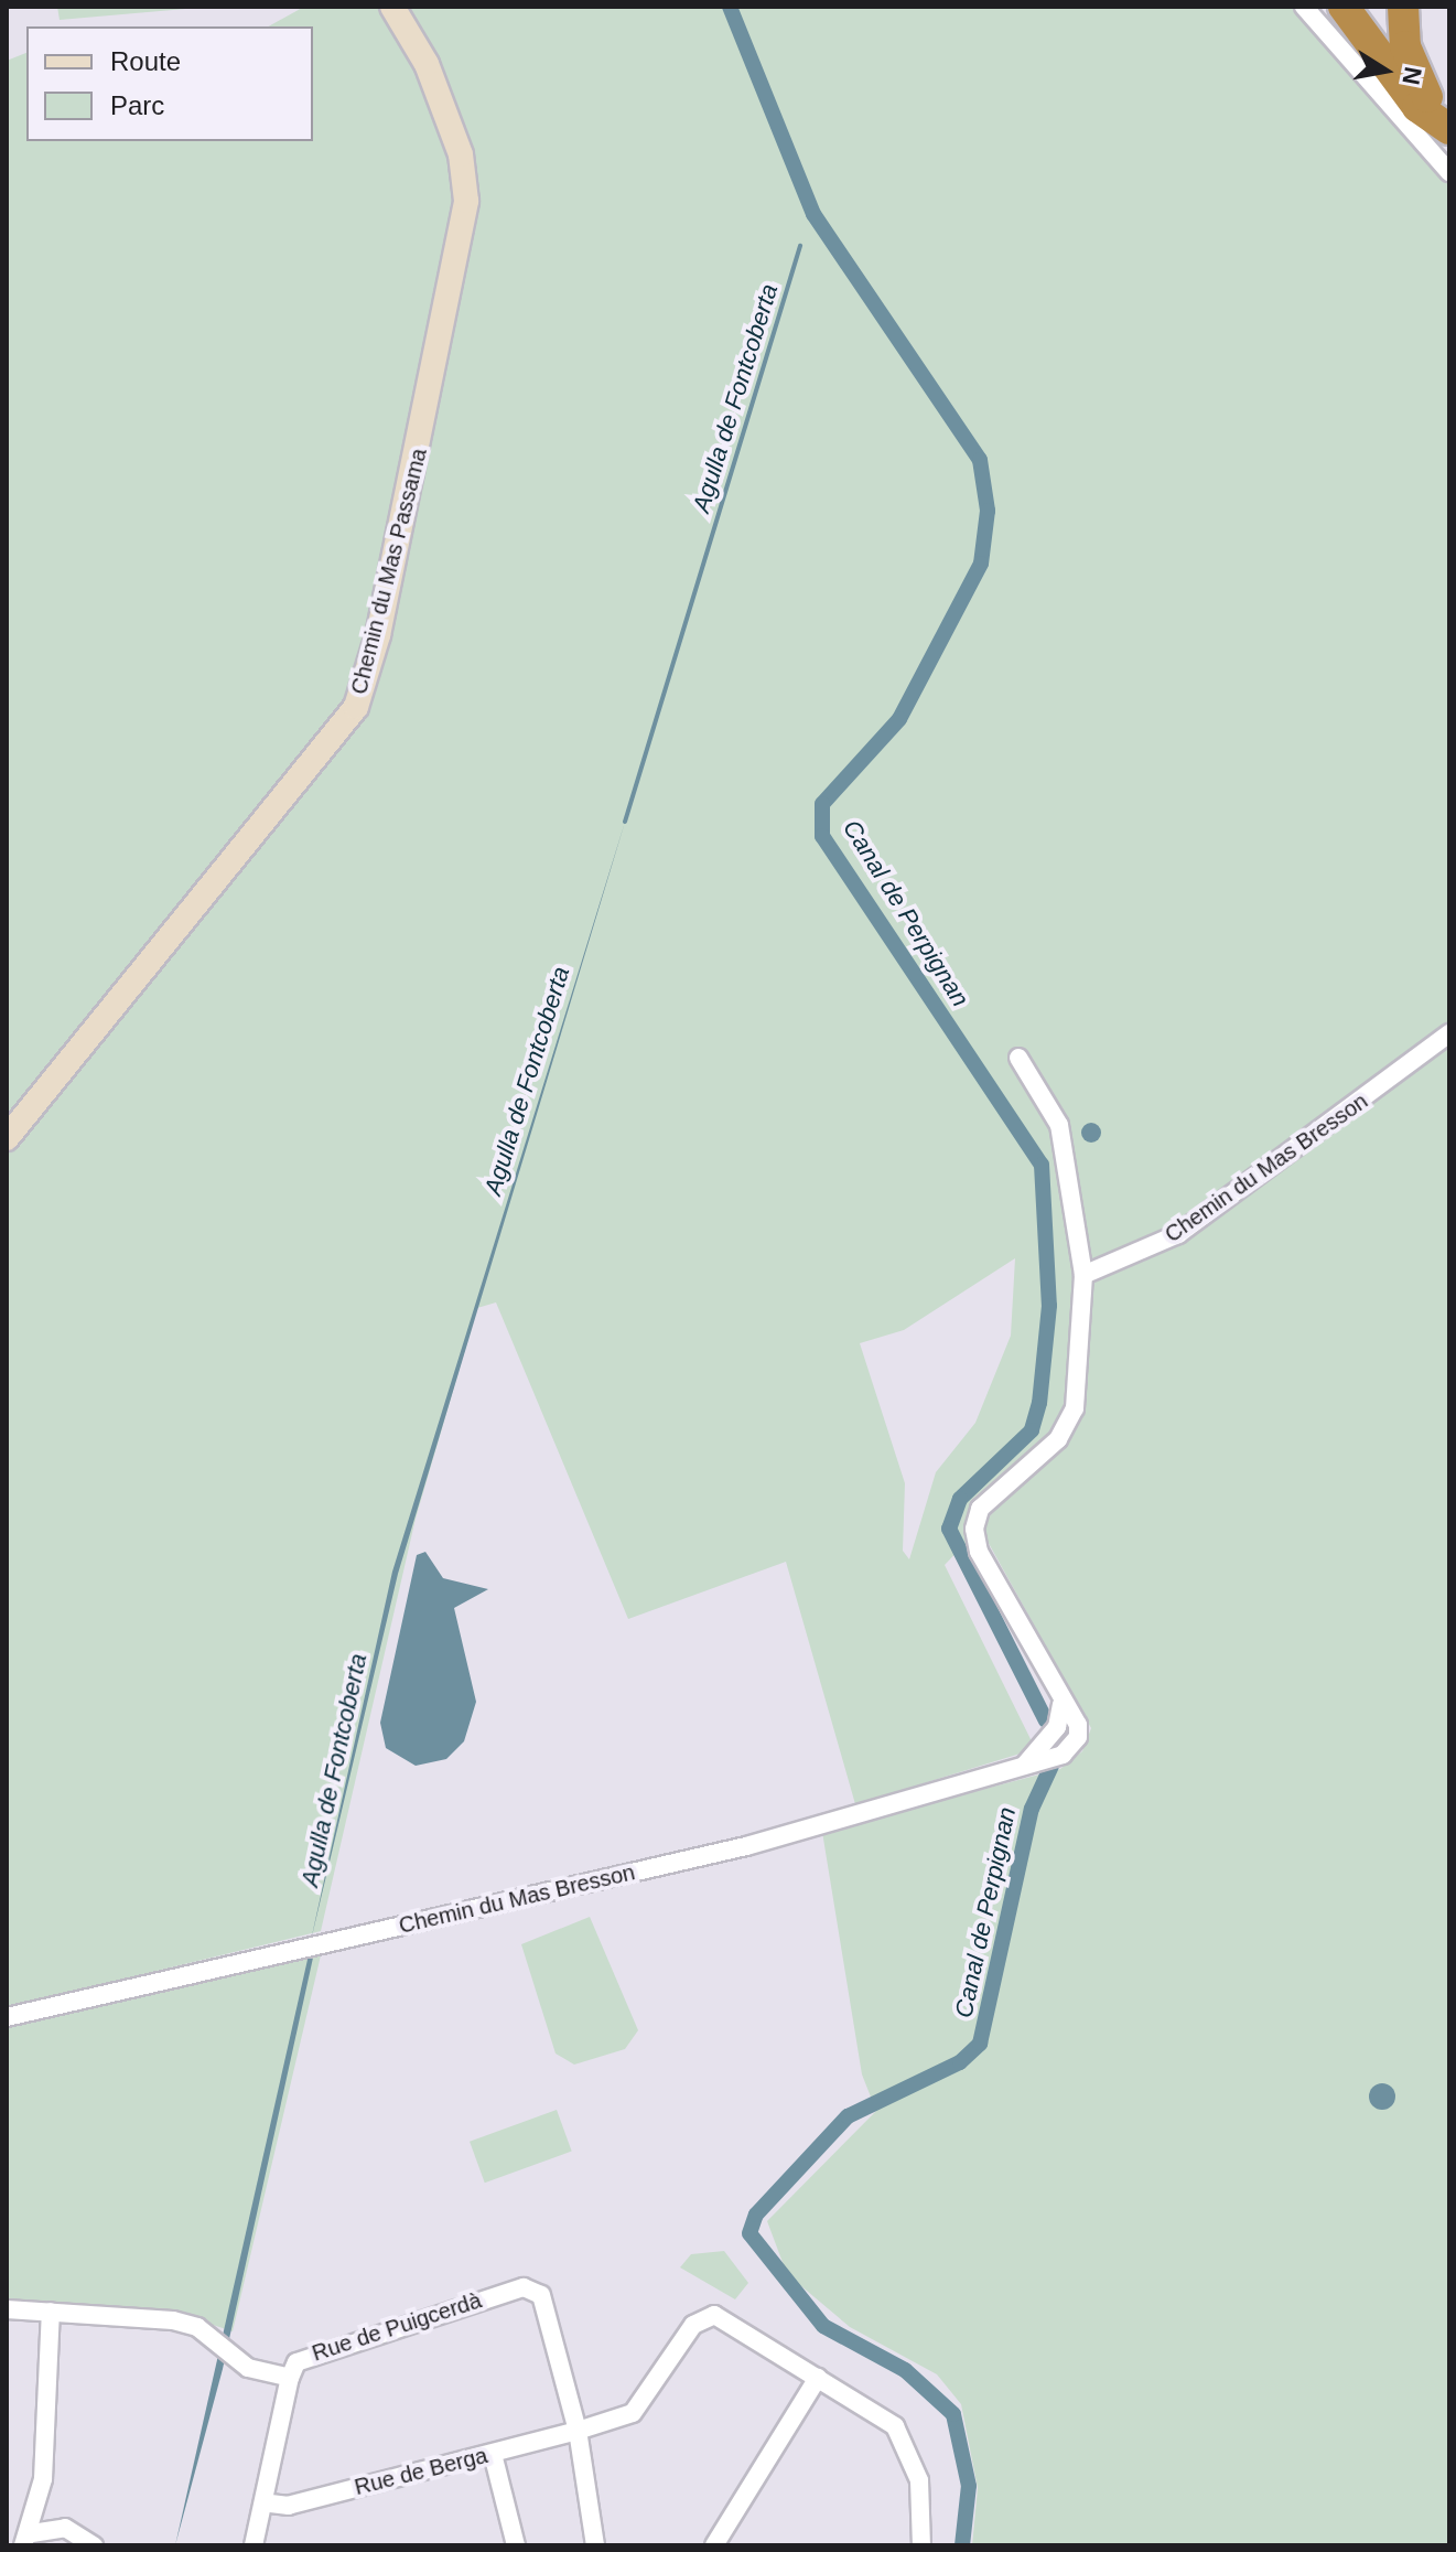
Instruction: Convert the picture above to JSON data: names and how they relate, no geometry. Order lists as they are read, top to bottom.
{
  "streets": {
    "street": [
      "Chemin du Mas Passama",
      "Chemin du Mas Bresson",
      "Rue de Puigcerdà",
      "Rue de Berga"
    ]
  },
  "crossings": [
    ["Rue de Puigcerdà", "Rue de Berga"]
  ],
  "water": ["Agulla de Fontcoberta", "Canal de Perpignan"],
  "legend": ["Route", "Parc"],
  "north": "right"
}
